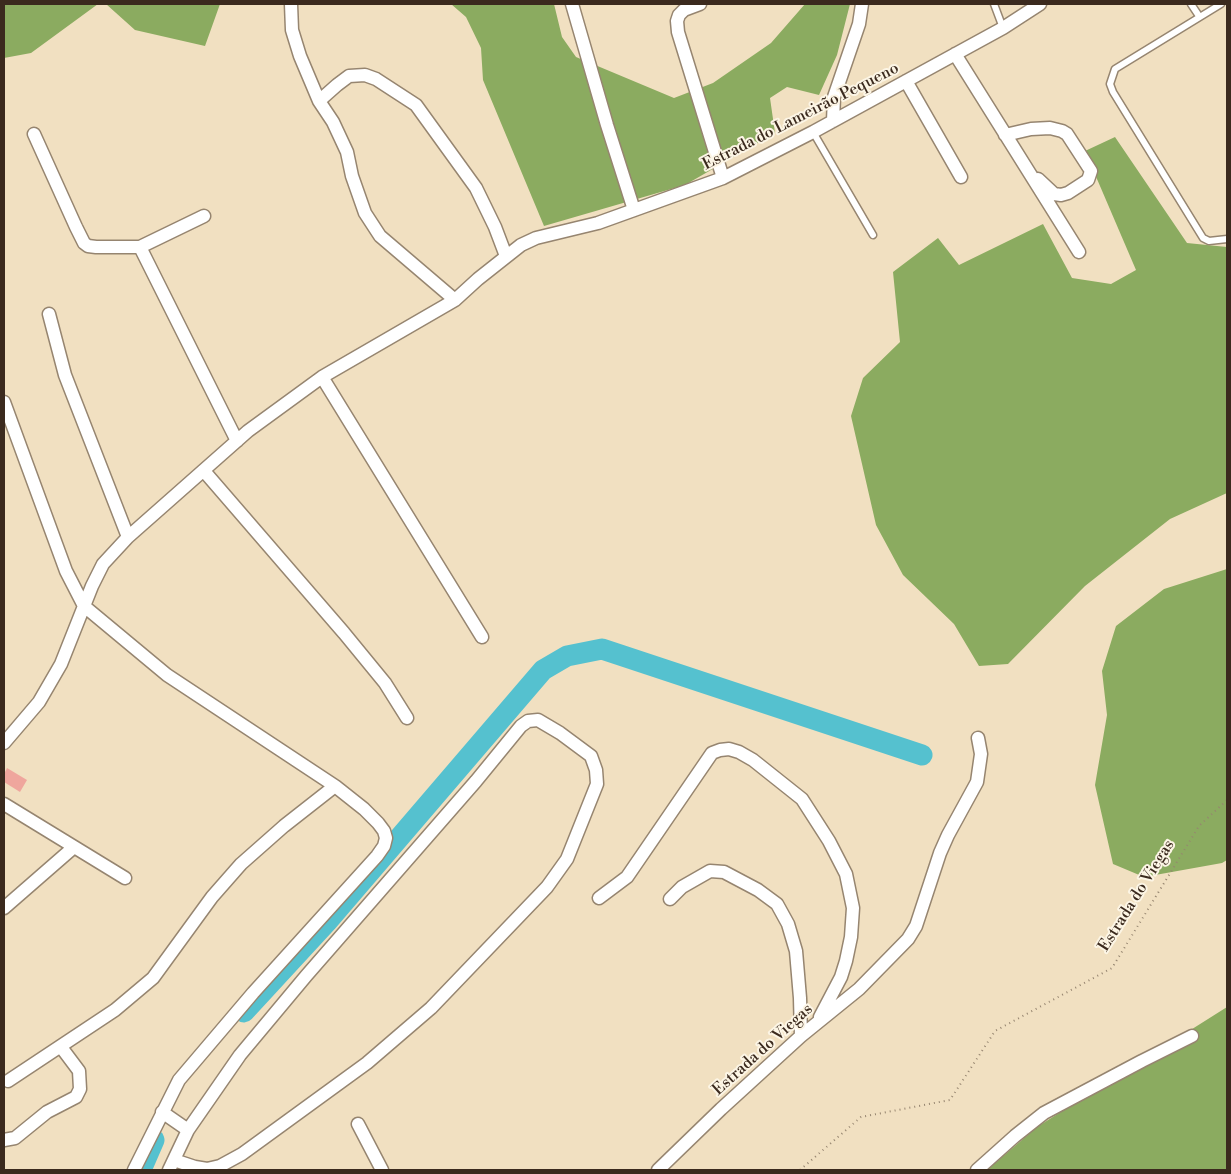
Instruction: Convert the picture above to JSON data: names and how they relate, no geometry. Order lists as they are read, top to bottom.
{
  "streets": {
    "street": ["Estrada do Lameirão Pequeno", "Estrada do Viegas"]
  }
}
